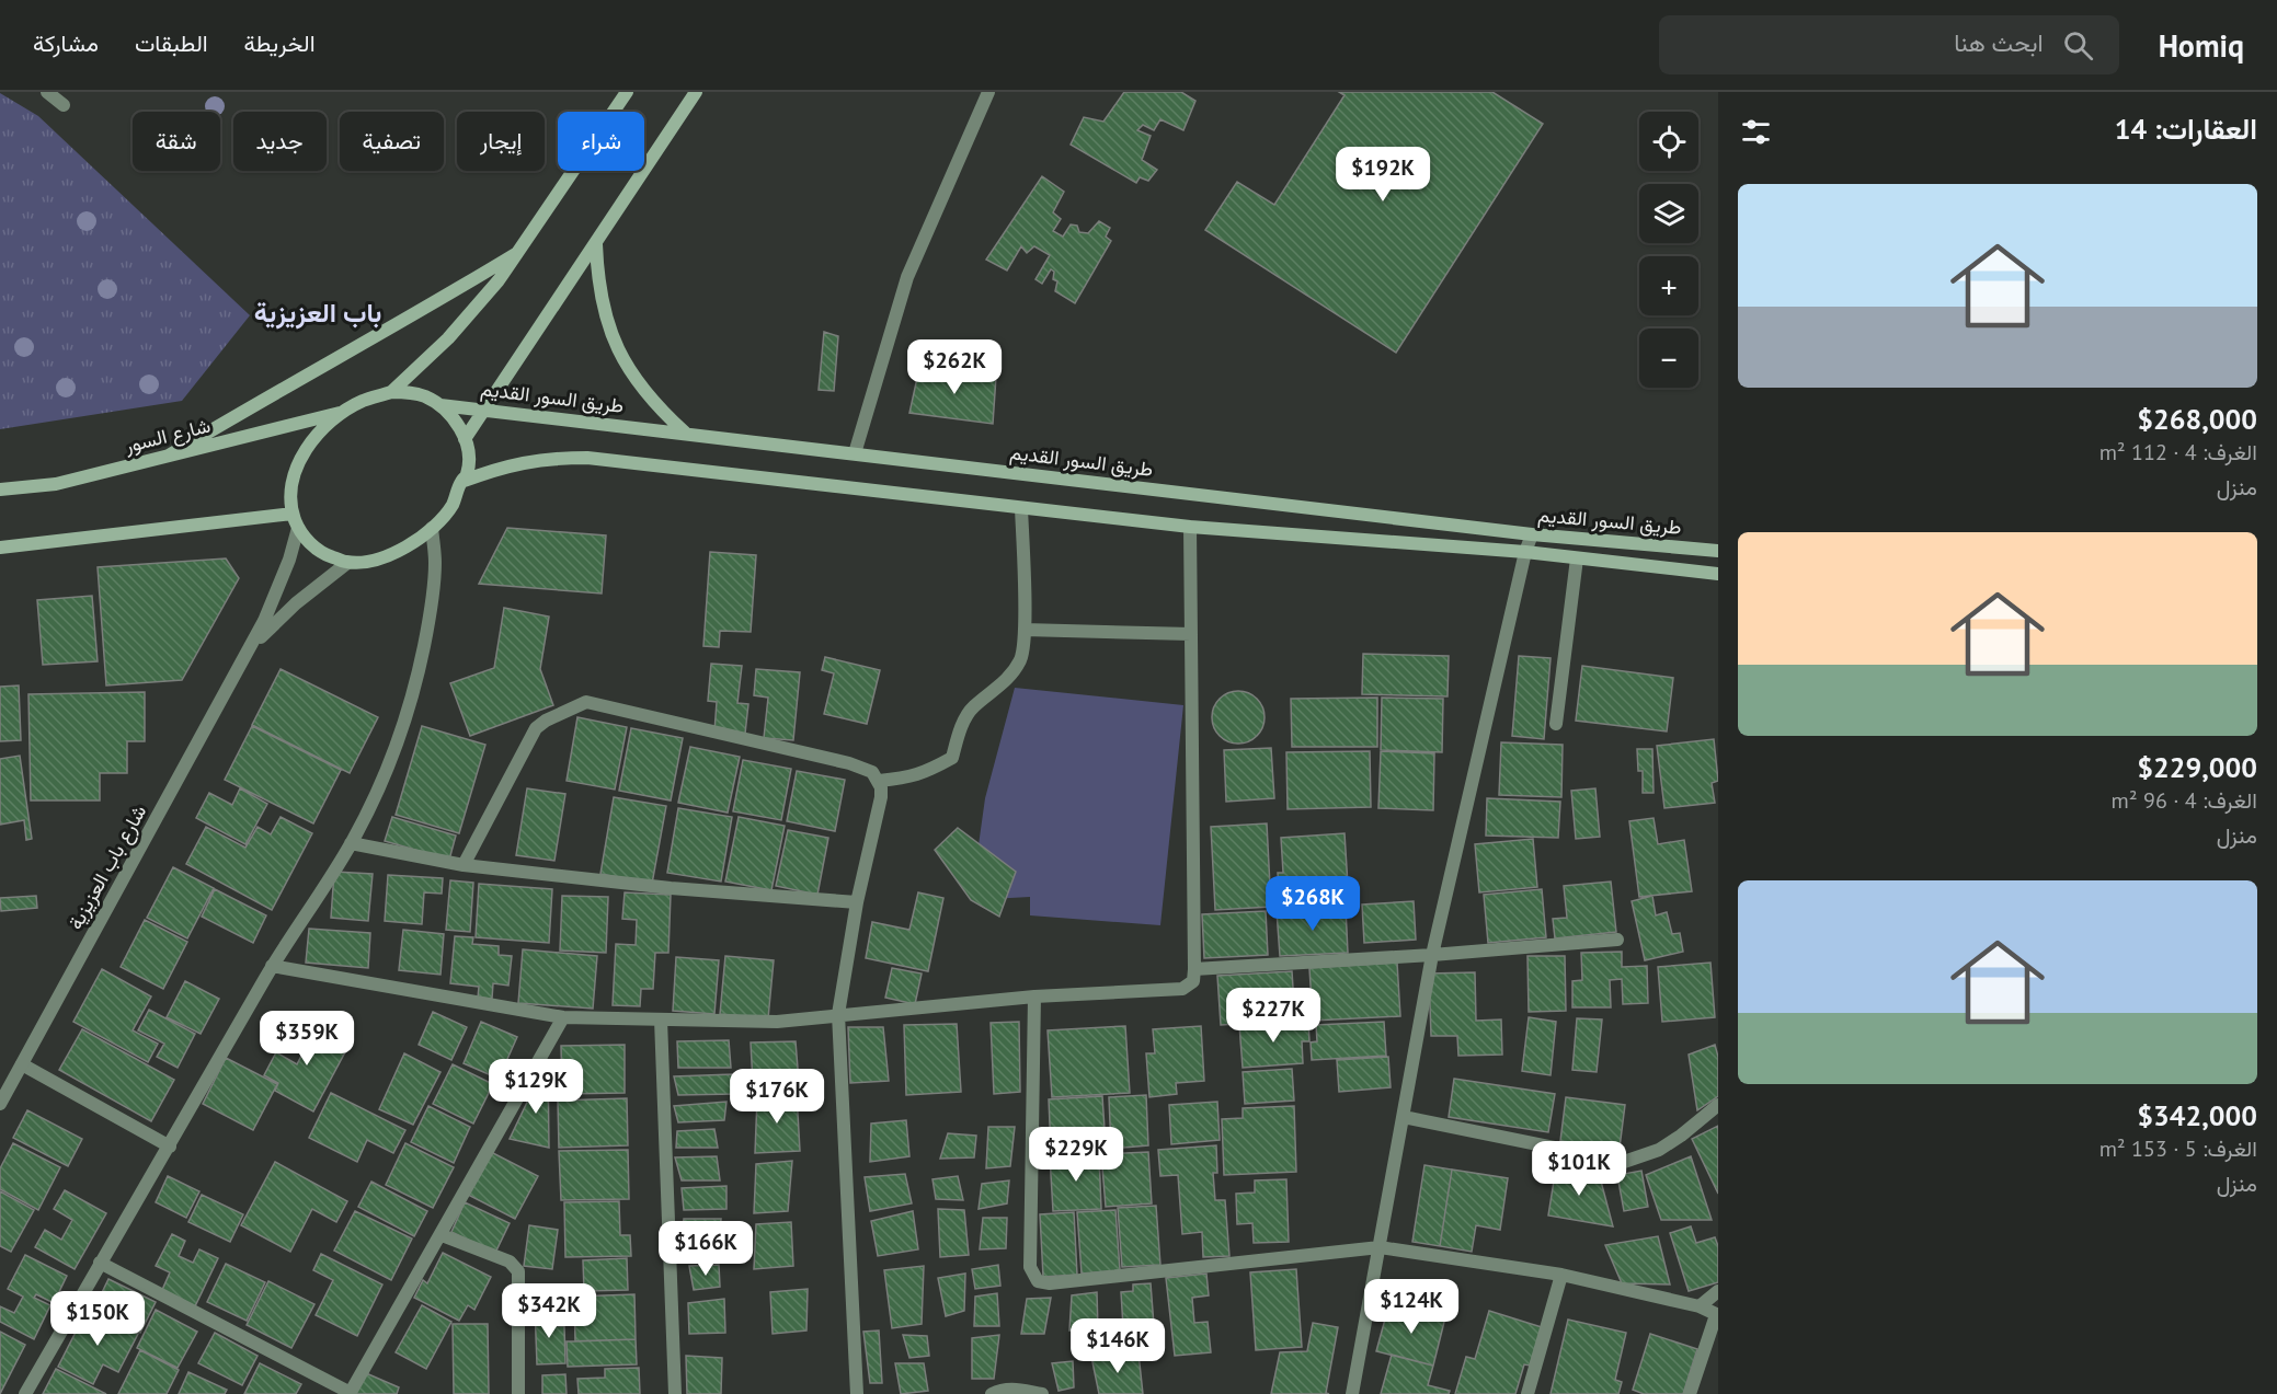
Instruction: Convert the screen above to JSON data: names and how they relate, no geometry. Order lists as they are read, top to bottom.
{
  "streets": {
    "main road": ["طريق السور القديم", "شارع السور"],
    "street": ["شارع باب العزيزية"]
  },
  "crossings": [
    ["طريق السور القديم", "شارع السور"],
    ["طريق السور القديم", "شارع باب العزيزية"],
    ["شارع السور", "شارع باب العزيزية"]
  ],
  "districts": ["باب العزيزية"],
  "page": {
    "header": "Homiq",
    "search": "ابحث هنا",
    "nav": ["الخريطة", "الطبقات", "مشاركة"],
    "heading": "العقارات: 14",
    "map_buttons": ["+", "−"],
    "chip": [
      "شراء",
      "إيجار",
      "تصفية",
      "جديد",
      "شقة"
    ],
    "price": [
      "$192K",
      "$262K",
      "$268K",
      "$227K",
      "$359K",
      "$129K",
      "$176K",
      "$229K",
      "$101K",
      "$166K",
      "$124K",
      "$342K",
      "$150K",
      "$146K"
    ],
    "list": [
      {
        "name": "$268,000",
        "note": "الغرف: 4 · 112 m² · منزل"
      },
      {
        "name": "$229,000",
        "note": "الغرف: 4 · 96 m² · منزل"
      },
      {
        "name": "$342,000",
        "note": "الغرف: 5 · 153 m² · منزل"
      }
    ]
  }
}
